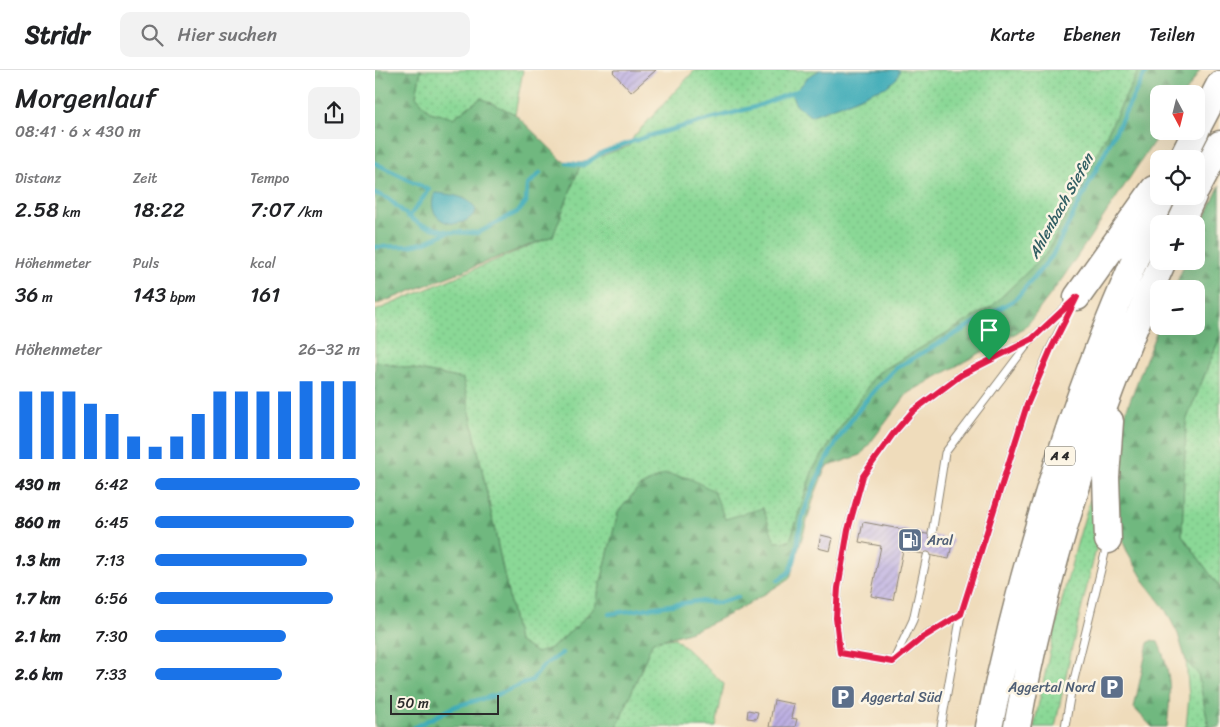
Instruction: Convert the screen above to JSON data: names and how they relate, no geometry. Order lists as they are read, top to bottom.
{
  "streets": {
    "highway": ["A 4"]
  },
  "water": ["Ahlenbach Siefen"],
  "places": {
    "fuel station": ["Aral"],
    "parking": ["Aggertal Nord", "Aggertal Süd"]
  },
  "scale_bar": "50 m",
  "north": "bottom",
  "page": {
    "header": "Stridr",
    "search": "Hier suchen",
    "nav": ["Karte", "Ebenen", "Teilen"],
    "heading": ["Morgenlauf", "08:41 · 6 × 430 m"],
    "map_buttons": ["+", "−"],
    "stats": [
      ["Distanz", "2.58 km"],
      ["Zeit", "18:22"],
      ["Tempo", "7:07 /km"],
      ["Höhenmeter", "36 m"],
      ["Puls", "143 bpm"],
      ["kcal", "161"]
    ],
    "chart": ["Höhenmeter", "26–32 m"],
    "list": [
      {
        "name": "430 m",
        "note": "6:42"
      },
      {
        "name": "860 m",
        "note": "6:45"
      },
      {
        "name": "1.3 km",
        "note": "7:13"
      },
      {
        "name": "1.7 km",
        "note": "6:56"
      },
      {
        "name": "2.1 km",
        "note": "7:30"
      },
      {
        "name": "2.6 km",
        "note": "7:33"
      }
    ],
    "scale": "50 m"
  }
}
